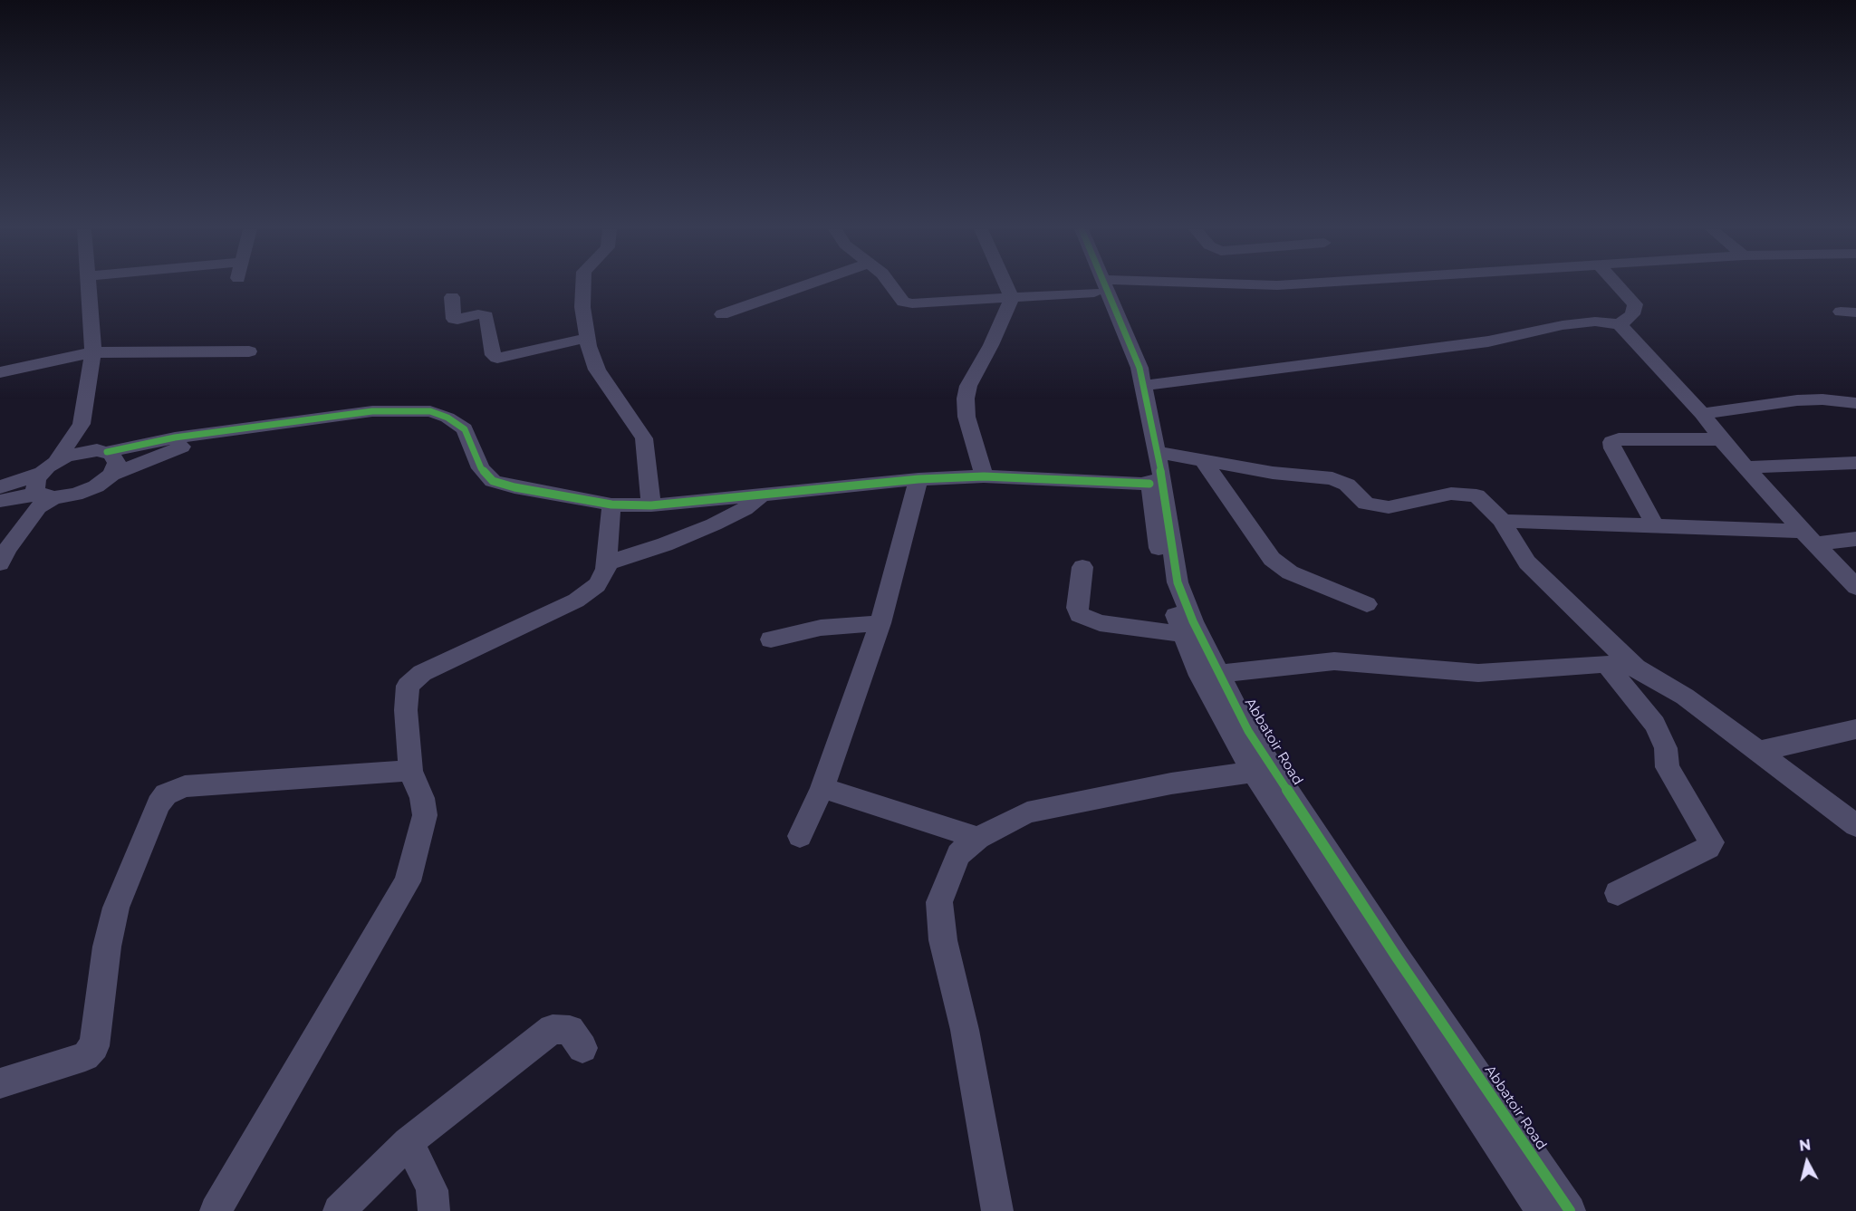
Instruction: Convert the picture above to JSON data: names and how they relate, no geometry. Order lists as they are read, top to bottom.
{
  "streets": {
    "street": ["Abbatoir Road"]
  },
  "north": "top"
}
